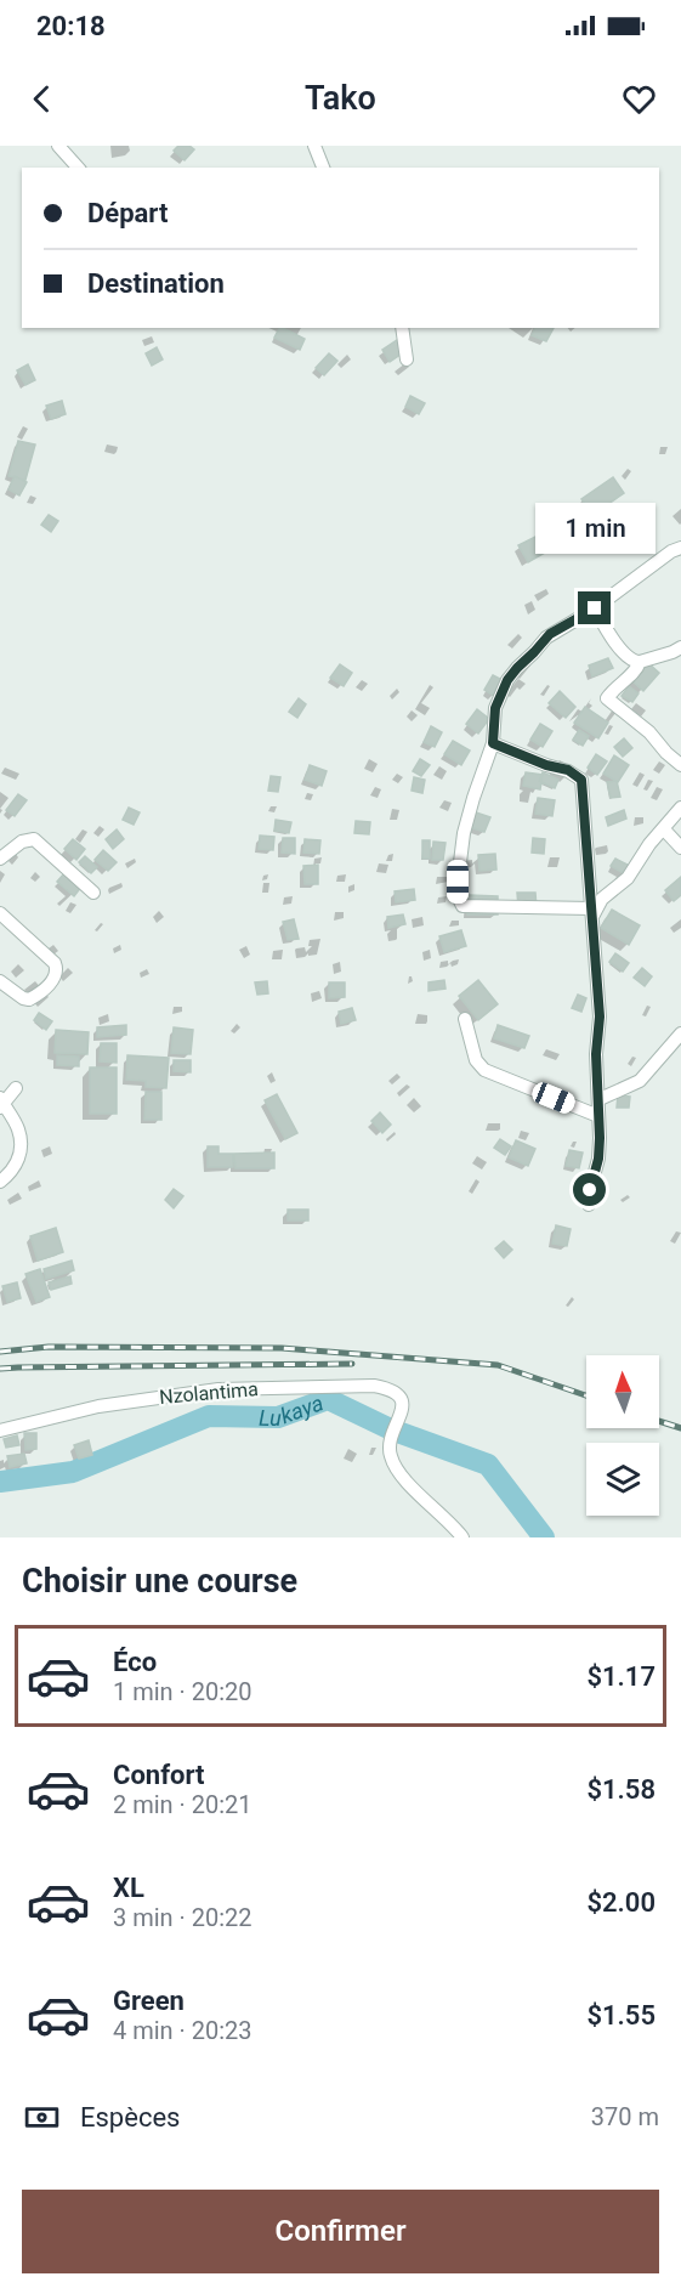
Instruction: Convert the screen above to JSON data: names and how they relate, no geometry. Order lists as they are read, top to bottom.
{
  "streets": {
    "street": ["Nzolantima"]
  },
  "water": ["Lukaya"],
  "north": "top",
  "page": {
    "status": "20:18",
    "header": "Tako",
    "banner": ["Départ", "Destination"],
    "bubble": "1 min",
    "heading": "Choisir une course",
    "list": [
      {
        "name": "Éco",
        "note": "1 min · 20:20",
        "value": "$1.17"
      },
      {
        "name": "Confort",
        "note": "2 min · 20:21",
        "value": "$1.58"
      },
      {
        "name": "XL",
        "note": "3 min · 20:22",
        "value": "$2.00"
      },
      {
        "name": "Green",
        "note": "4 min · 20:23",
        "value": "$1.55"
      }
    ],
    "pay": ["Espèces", "370 m"],
    "buttons": "Confirmer"
  }
}
